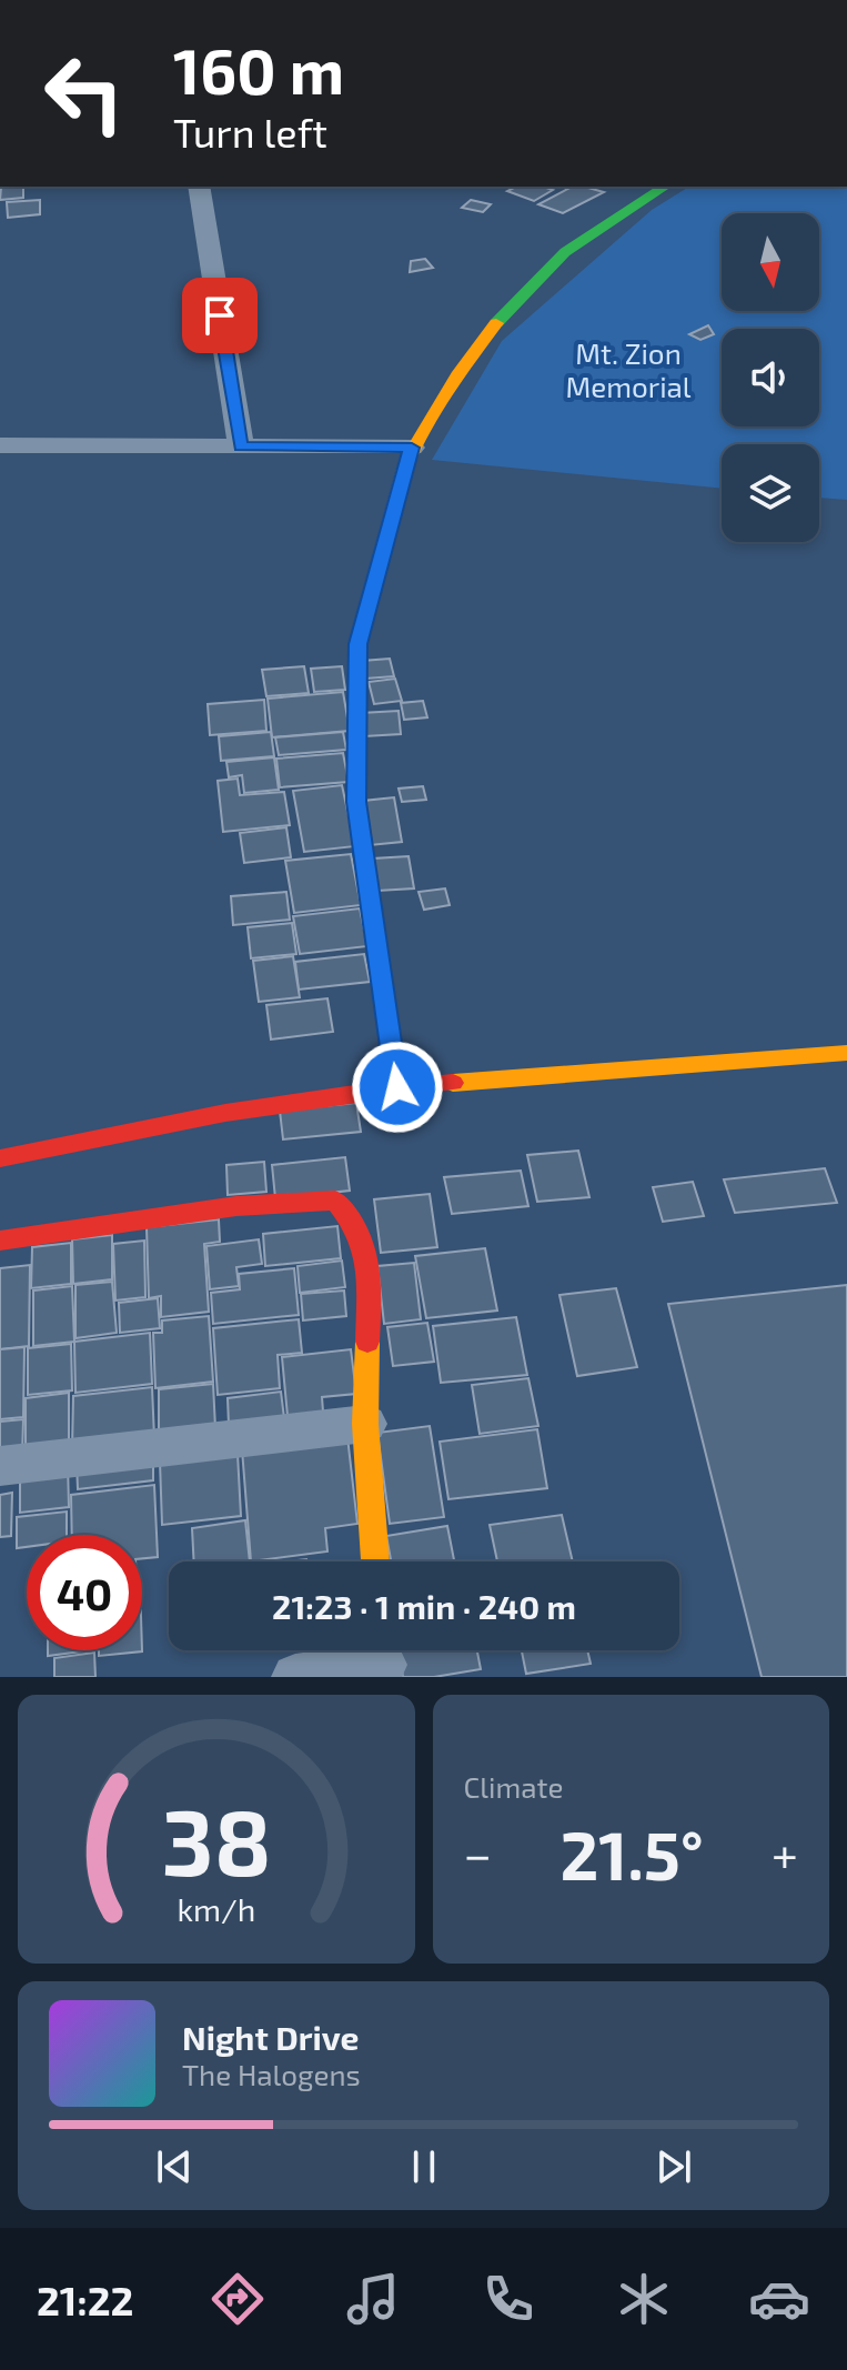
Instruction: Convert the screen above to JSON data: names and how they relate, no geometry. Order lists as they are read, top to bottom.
{
  "parks": ["Mt. Zion Memorial"],
  "north": "bottom",
  "page": {
    "turn": ["160 m", "Turn left"],
    "limit": "40",
    "trip": "21:23 · 1 min · 240 m",
    "tile": "Climate",
    "heat": ["−", "21.5°", "+"],
    "song": ["Night Drive", "The Halogens"],
    "tabs": "21:22",
    "gauge": ["38", "km/h"]
  }
}
